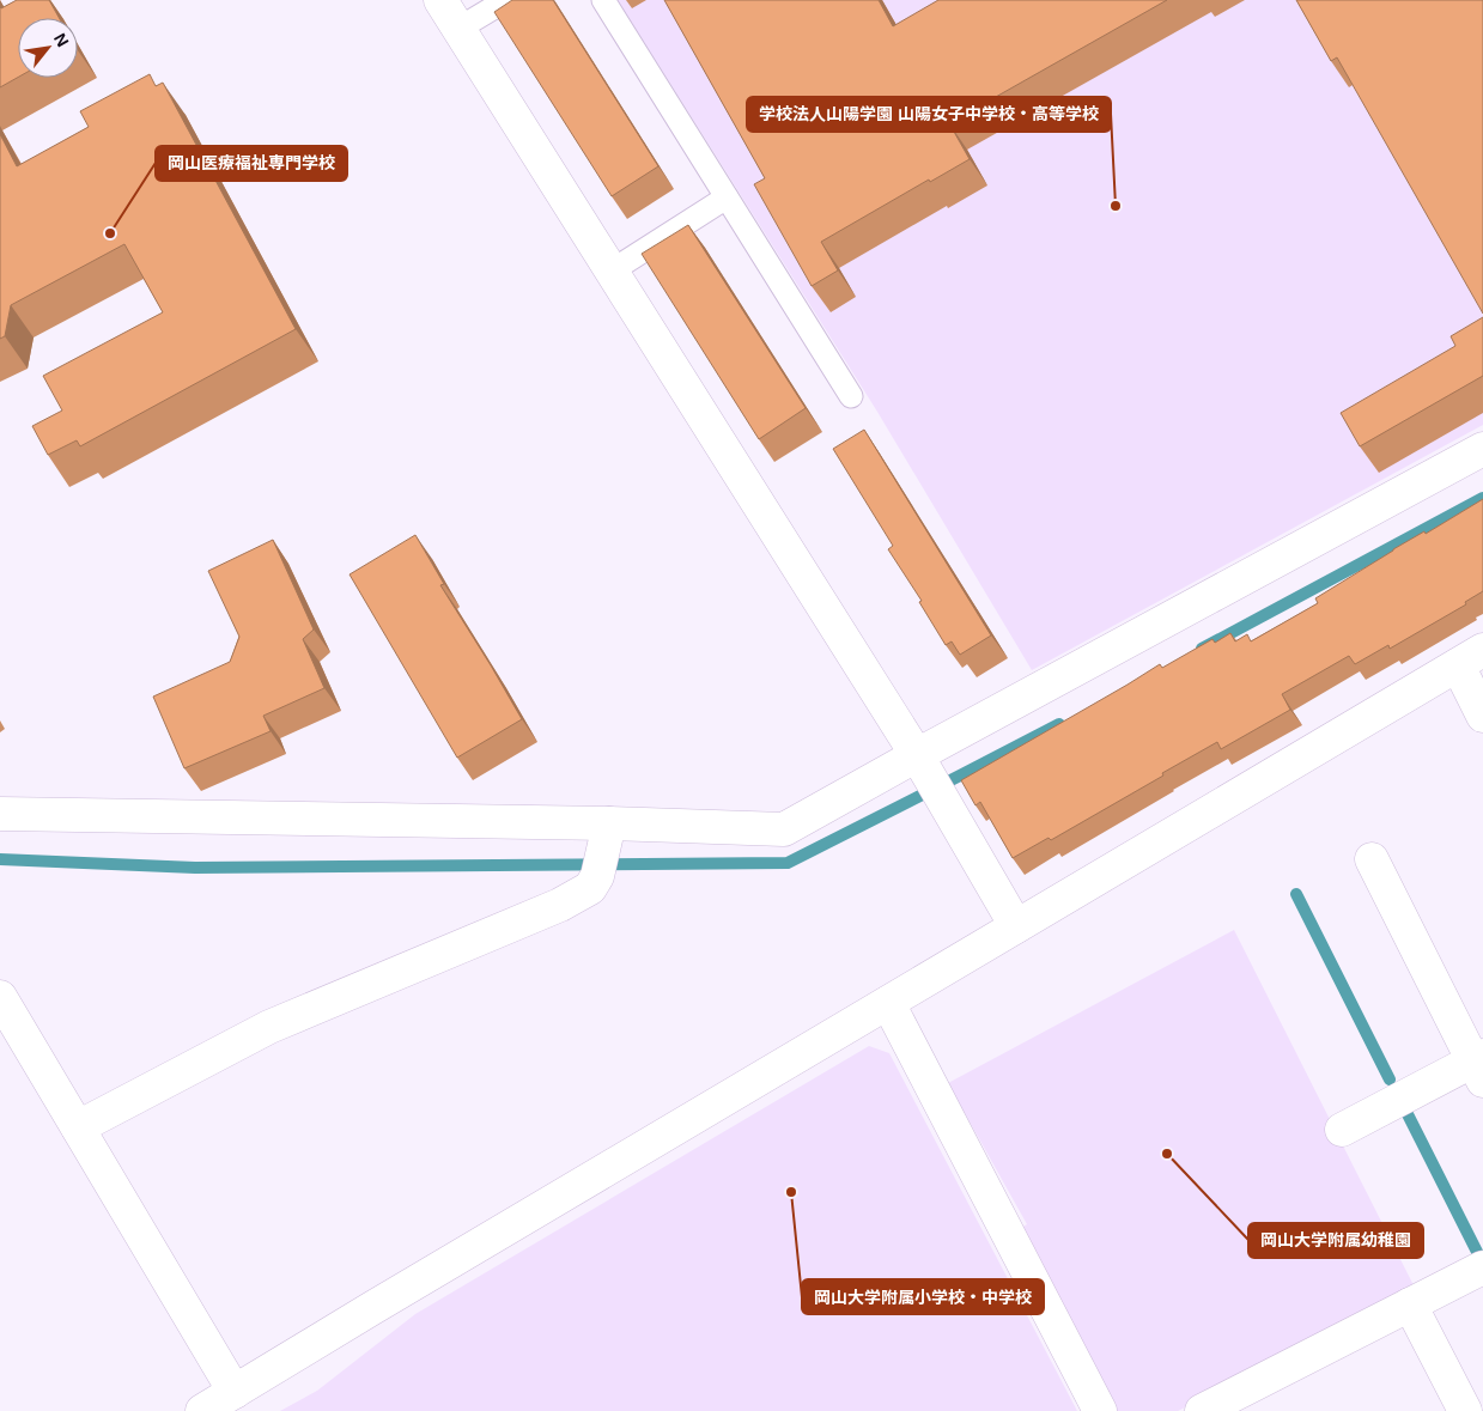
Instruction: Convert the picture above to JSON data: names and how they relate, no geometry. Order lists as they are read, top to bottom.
{
  "places": [
    "学校法人山陽学園 山陽女子中学校・高等学校",
    "岡山医療福祉専門学校",
    "岡山大学附属幼稚園",
    "岡山大学附属小学校・中学校"
  ],
  "north": "top right"
}
